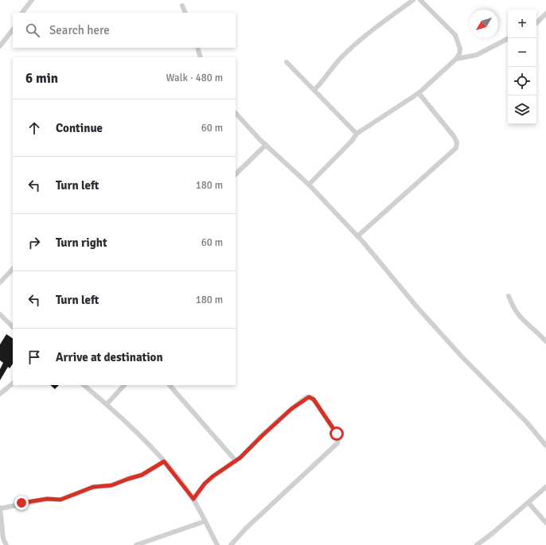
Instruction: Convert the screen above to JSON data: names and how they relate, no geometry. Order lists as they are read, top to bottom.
{
  "north": "bottom left",
  "page": {
    "map_buttons": ["+", "−"],
    "search": "Search here",
    "heading": ["6 min", "Walk · 480 m"],
    "list": [
      ["Continue", "60 m"],
      ["Turn left", "180 m"],
      ["Turn right", "60 m"],
      ["Turn left", "180 m"],
      "Arrive at destination"
    ]
  }
}
